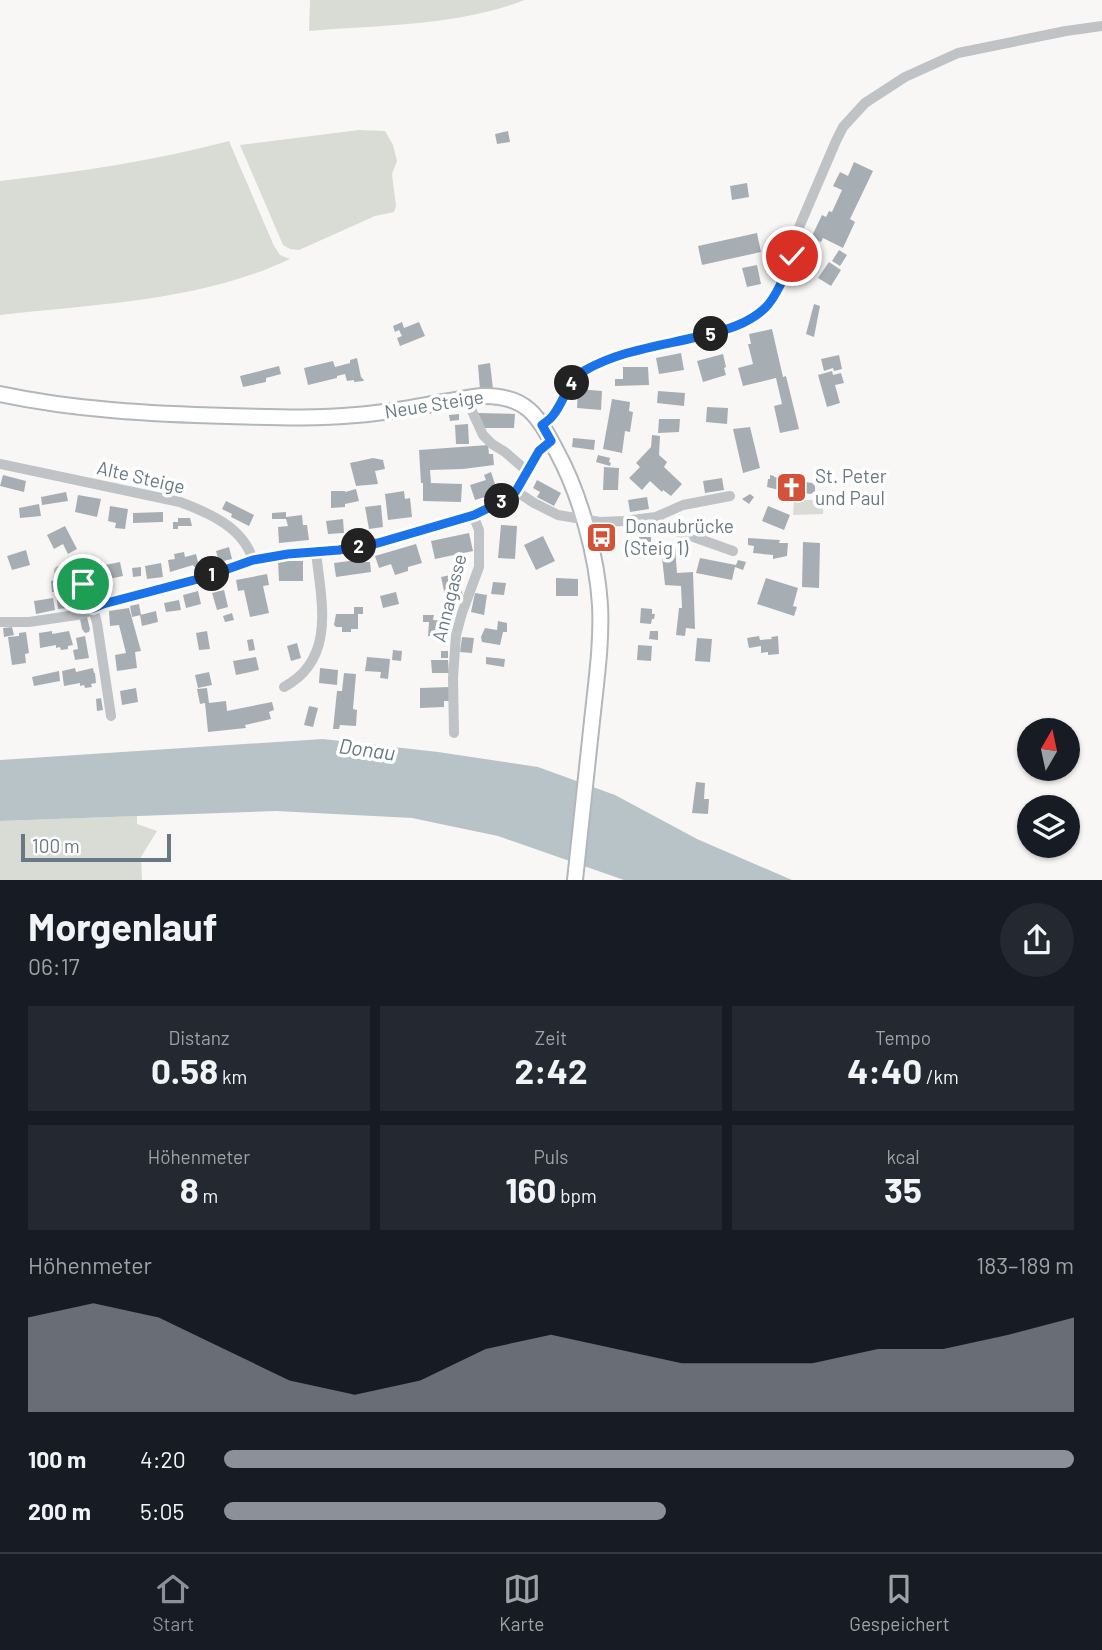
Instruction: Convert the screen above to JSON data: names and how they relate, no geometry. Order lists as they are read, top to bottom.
{
  "streets": {
    "main road": ["Neue Steige"],
    "street": ["Alte Steige", "Annagasse"]
  },
  "water": ["Donau"],
  "places": {
    "church": ["St. Peter und Paul"],
    "bus stop": ["Donaubrücke (Steig 1)"]
  },
  "scale_bar": "100 m",
  "north": "top",
  "page": {
    "pins": [
      "5",
      "4",
      "3",
      "2",
      "1"
    ],
    "scale": "100 m",
    "heading": ["Morgenlauf", "06:17"],
    "stats": [
      ["Distanz", "0.58 km"],
      ["Zeit", "2:42"],
      ["Tempo", "4:40 /km"],
      ["Höhenmeter", "8 m"],
      ["Puls", "160 bpm"],
      ["kcal", "35"]
    ],
    "chart": ["Höhenmeter", "183–189 m"],
    "list": [
      {
        "name": "100 m",
        "note": "4:20"
      },
      {
        "name": "200 m",
        "note": "5:05"
      }
    ],
    "tabs": ["Start", "Karte", "Gespeichert"]
  }
}
